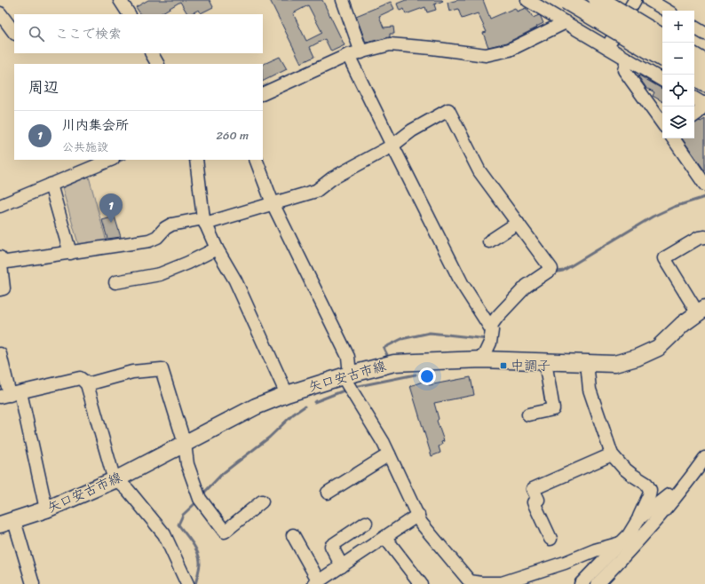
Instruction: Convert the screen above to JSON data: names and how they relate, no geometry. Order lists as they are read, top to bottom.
{
  "streets": {
    "main road": ["矢口安古市線"]
  },
  "places": {
    "transit": ["中調子"]
  },
  "page": {
    "map_buttons": ["+", "−"],
    "search": "ここで検索",
    "heading": "周辺",
    "list": [
      {
        "mark": "1",
        "name": "川内集会所",
        "note": "公共施設",
        "value": "260 m"
      }
    ],
    "pins": "1"
  }
}
